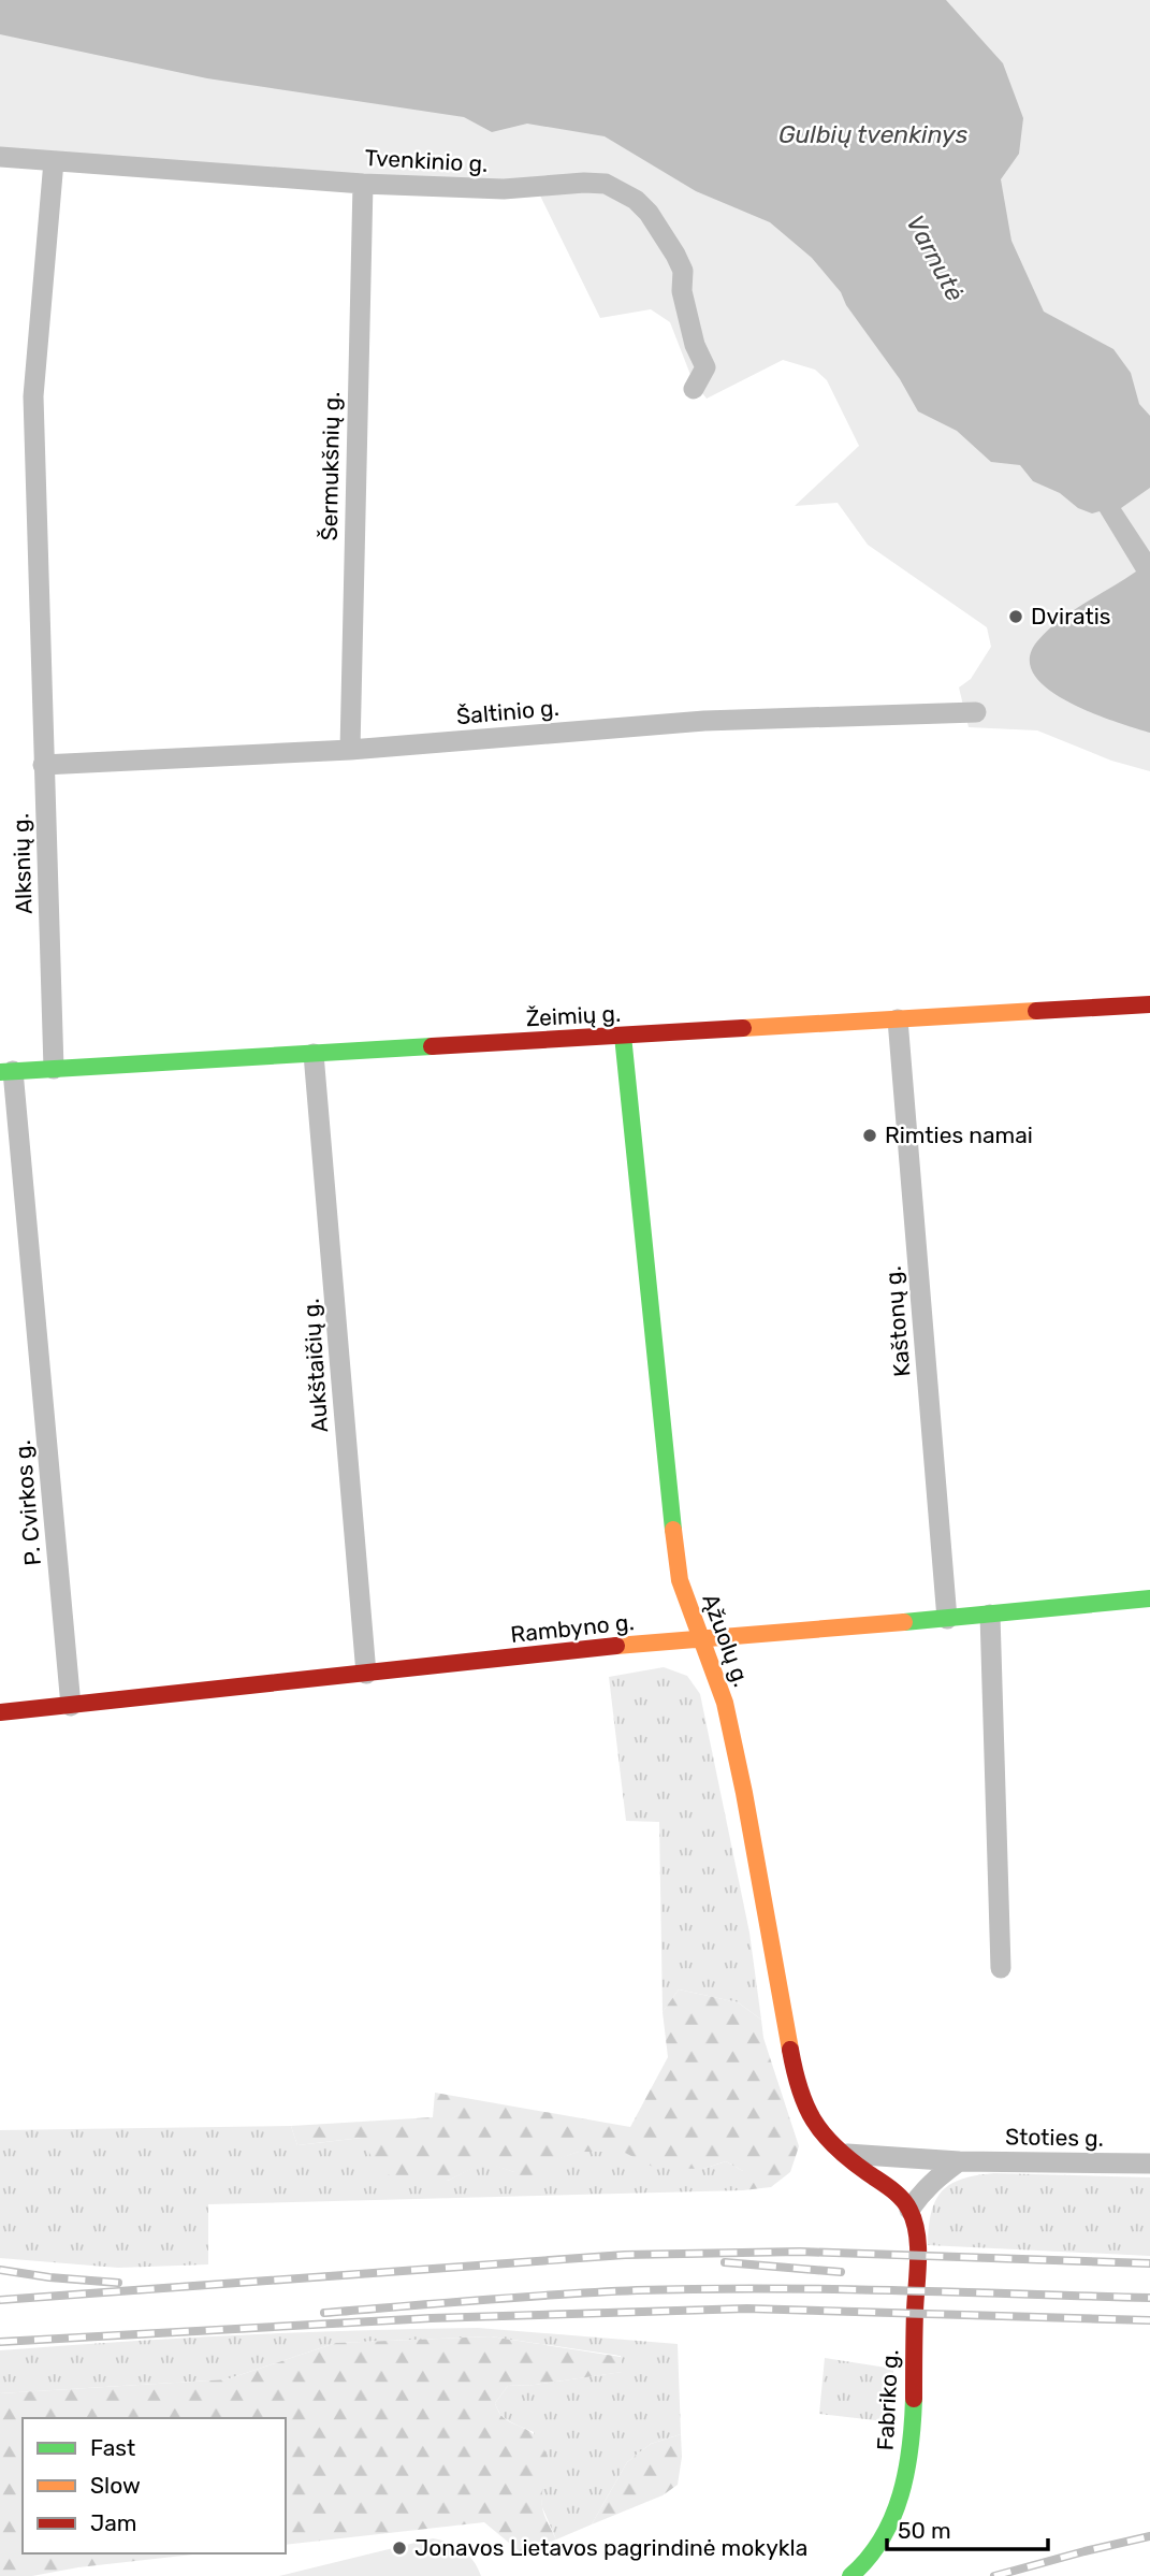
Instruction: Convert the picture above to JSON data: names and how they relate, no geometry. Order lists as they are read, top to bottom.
{
  "streets": {
    "main road": [
      "Žeimių g.",
      "Rambyno g.",
      "Ąžuolų g.",
      "Fabriko g."
    ],
    "street": [
      "Tvenkinio g.",
      "Šermukšnių g.",
      "Šaltinio g.",
      "Alksnių g.",
      "Kaštonų g.",
      "Aukštaičių g.",
      "P. Cvirkos g.",
      "Stoties g."
    ]
  },
  "crossings": [
    ["Tvenkinio g.", "Šermukšnių g."],
    ["Tvenkinio g.", "Alksnių g."],
    ["Šermukšnių g.", "Šaltinio g."],
    ["Šaltinio g.", "Alksnių g."],
    ["Alksnių g.", "Žeimių g."],
    ["Žeimių g.", "Kaštonų g."],
    ["Žeimių g.", "Aukštaičių g."],
    ["Žeimių g.", "P. Cvirkos g."],
    ["Žeimių g.", "Ąžuolų g."],
    ["Kaštonų g.", "Rambyno g."],
    ["Aukštaičių g.", "Rambyno g."],
    ["P. Cvirkos g.", "Rambyno g."],
    ["Rambyno g.", "Ąžuolų g."],
    ["Ąžuolų g.", "Stoties g."],
    ["Ąžuolų g.", "Fabriko g."]
  ],
  "water": ["Gulbių tvenkinys", "Varnutė"],
  "places": ["Dviratis", "Rimties namai", "Jonavos Lietavos pagrindinė mokykla"],
  "legend": ["Fast", "Slow", "Jam"],
  "scale_bar": "50 m"
}
